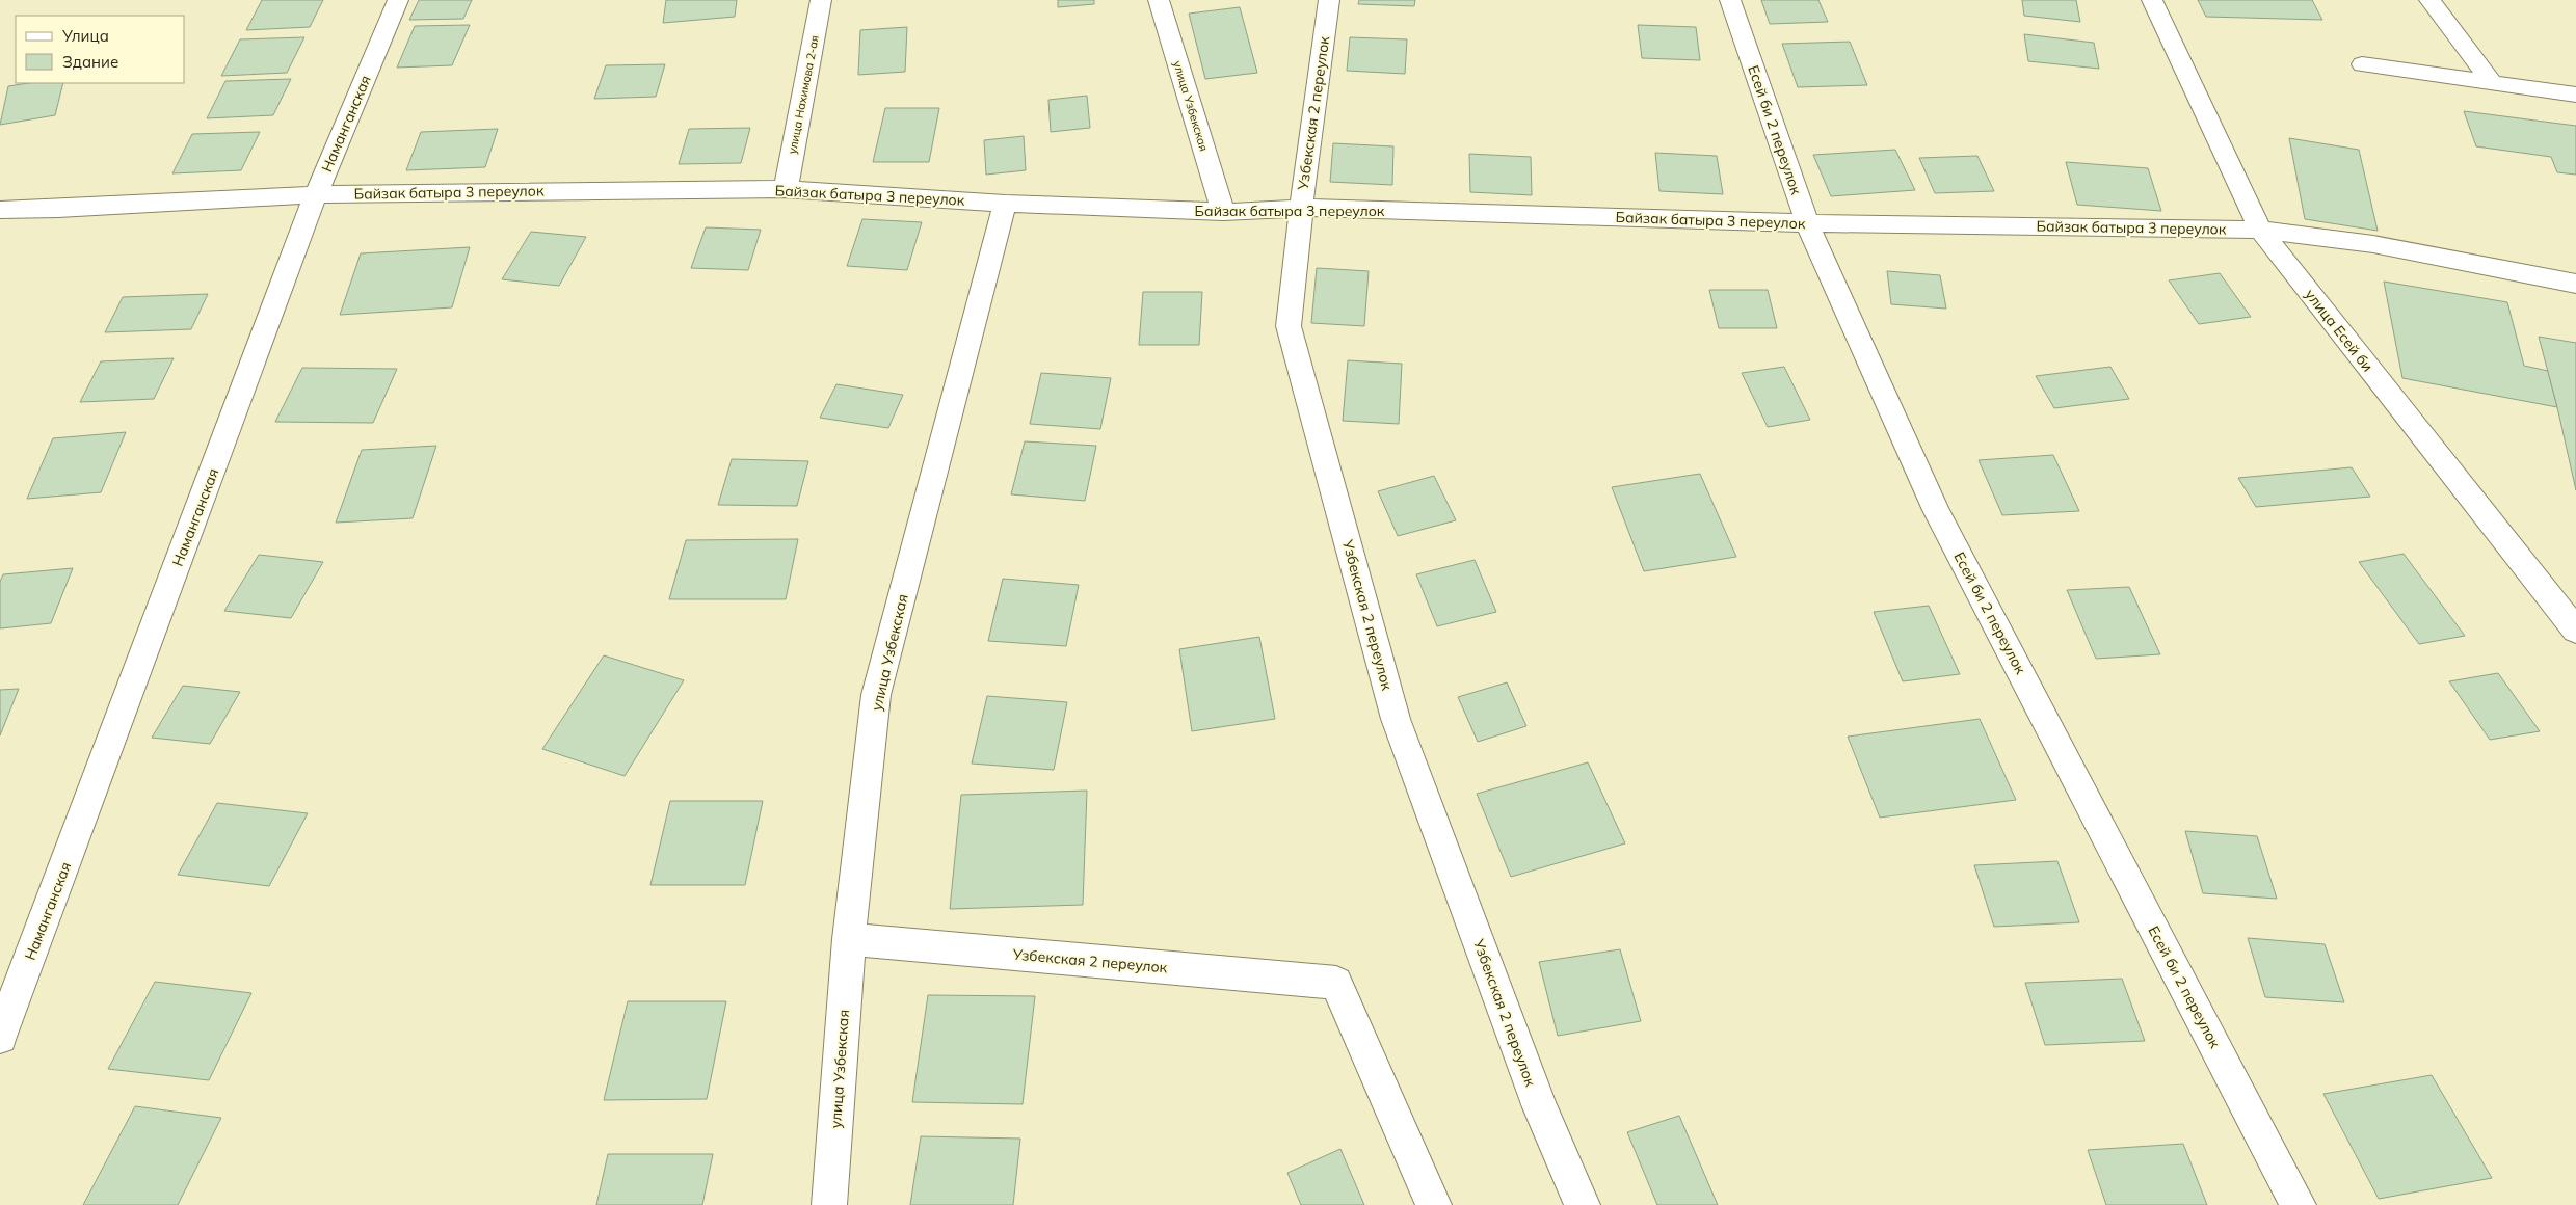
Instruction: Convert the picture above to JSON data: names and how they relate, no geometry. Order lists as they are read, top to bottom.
{
  "streets": {
    "street": [
      "улица Нахимова 2-ая",
      "улица Узбекская",
      "Узбекская 2 переулок",
      "Наманганская",
      "Есей би 2 переулок",
      "Байзак батыра 3 переулок",
      "улица Есей би"
    ]
  },
  "crossings": [
    ["улица Нахимова 2-ая", "Байзак батыра 3 переулок"],
    ["улица Узбекская", "Узбекская 2 переулок"],
    ["улица Узбекская", "Байзак батыра 3 переулок"],
    ["Узбекская 2 переулок", "Байзак батыра 3 переулок"],
    ["Наманганская", "Байзак батыра 3 переулок"],
    ["Есей би 2 переулок", "Байзак батыра 3 переулок"],
    ["Байзак батыра 3 переулок", "улица Есей би"]
  ],
  "legend": ["Улица", "Здание"]
}
